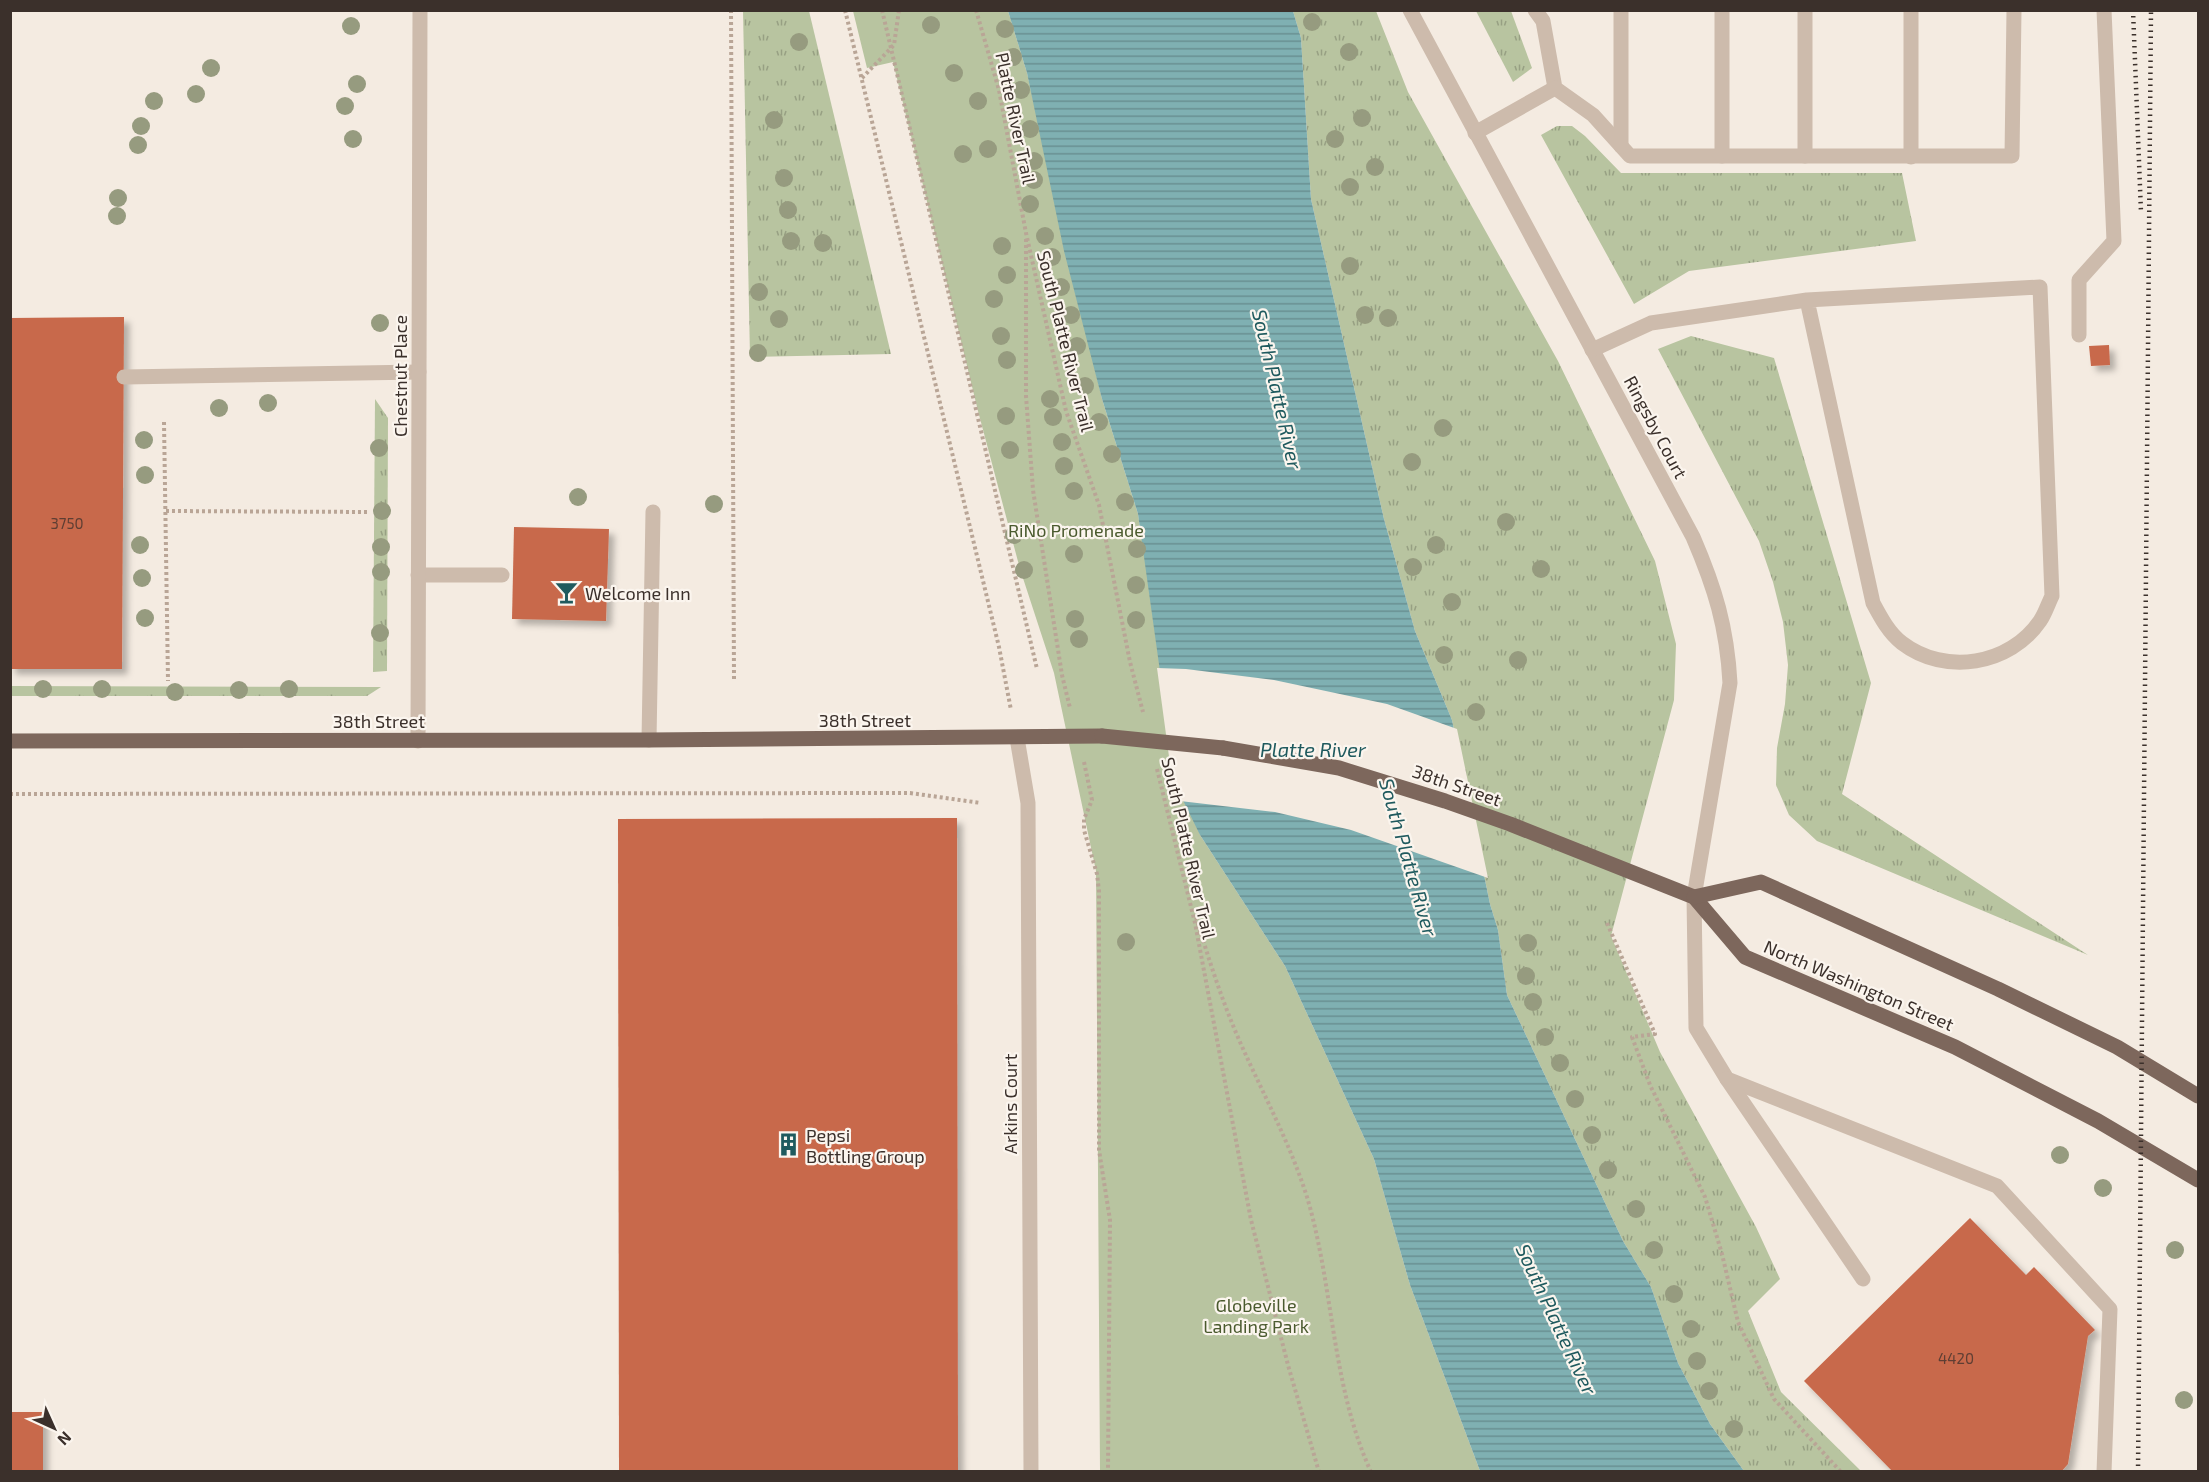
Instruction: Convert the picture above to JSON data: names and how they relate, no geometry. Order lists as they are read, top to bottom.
{
  "streets": {
    "main road": ["38th Street", "North Washington Street"],
    "street": ["Chestnut Place", "Ringsby Court", "Arkins Court"],
    "path": ["Platte River Trail", "South Platte River Trail"]
  },
  "crossings": [
    ["Platte River Trail", "South Platte River Trail"],
    ["Chestnut Place", "38th Street"],
    ["Ringsby Court", "38th Street"],
    ["Ringsby Court", "North Washington Street"],
    ["38th Street", "North Washington Street"],
    ["38th Street", "Arkins Court"]
  ],
  "water": ["South Platte River", "Platte River"],
  "parks": ["RiNo Promenade", "Globeville Landing Park"],
  "places": {
    "bar": ["Welcome Inn"],
    "building": ["Pepsi Bottling Group"]
  },
  "house_numbers": ["3750", "4420"],
  "north": "bottom right"
}
